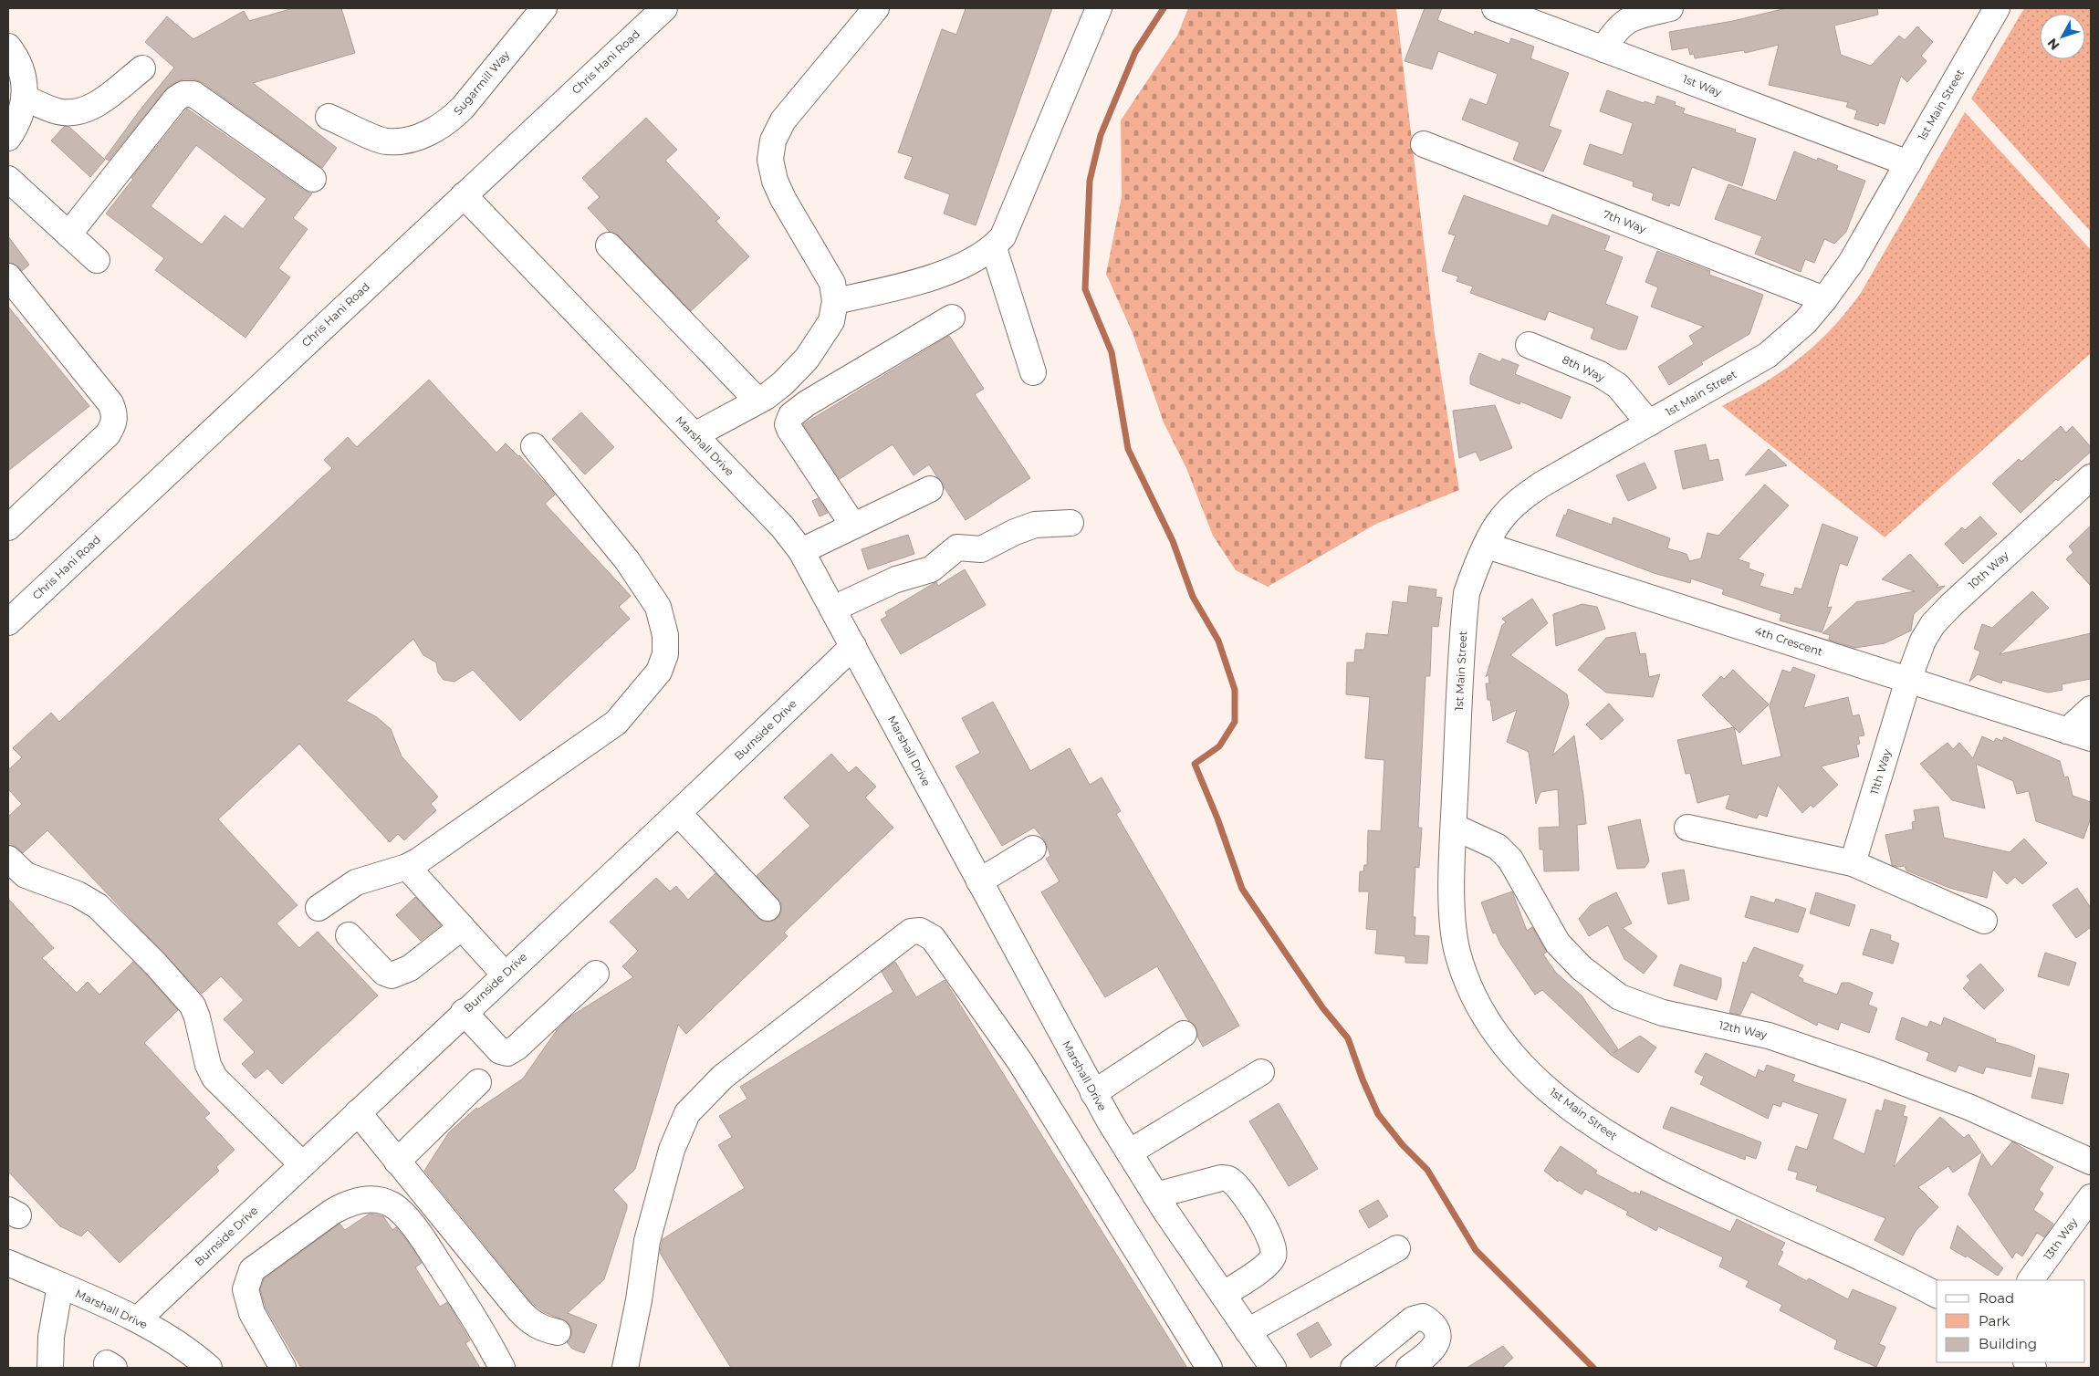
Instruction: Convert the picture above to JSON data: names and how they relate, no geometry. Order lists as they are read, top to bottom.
{
  "streets": {
    "street": [
      "Chris Hani Road",
      "Sugarmill Way",
      "1st Way",
      "1st Main Street",
      "7th Way",
      "8th Way",
      "Marshall Drive",
      "10th Way",
      "4th Crescent",
      "Burnside Drive",
      "11th Way",
      "12th Way",
      "13th Way"
    ]
  },
  "crossings": [
    ["Chris Hani Road", "Marshall Drive"],
    ["1st Way", "1st Main Street"],
    ["1st Main Street", "7th Way"],
    ["1st Main Street", "8th Way"],
    ["1st Main Street", "4th Crescent"],
    ["1st Main Street", "12th Way"],
    ["Marshall Drive", "Burnside Drive"],
    ["10th Way", "4th Crescent"],
    ["10th Way", "11th Way"],
    ["4th Crescent", "11th Way"]
  ],
  "legend": ["Road", "Park", "Building"],
  "north": "bottom left"
}
